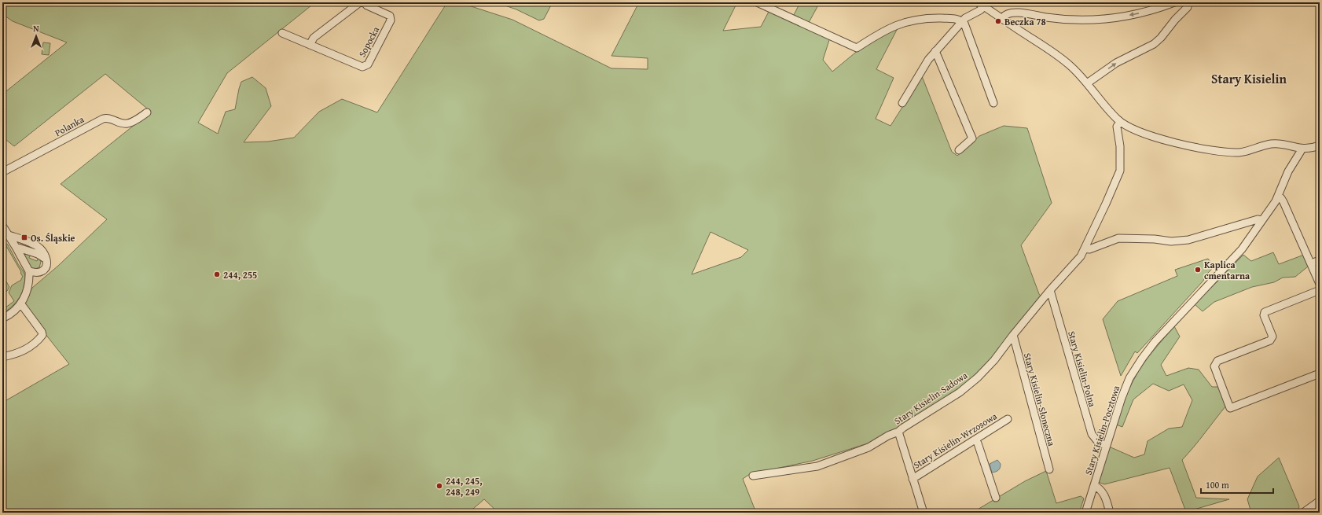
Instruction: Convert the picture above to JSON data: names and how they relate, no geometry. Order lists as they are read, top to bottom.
{
  "streets": {
    "street": [
      "Sopocka",
      "Polanka",
      "Stary Kisielin-Polna",
      "Stary Kisielin-Sadowa",
      "Stary Kisielin-Słoneczna",
      "Stary Kisielin-Pocztowa",
      "Stary Kisielin-Wrzosowa"
    ]
  },
  "crossings": [
    ["Stary Kisielin-Polna", "Stary Kisielin-Sadowa"],
    ["Stary Kisielin-Polna", "Stary Kisielin-Pocztowa"],
    ["Stary Kisielin-Sadowa", "Stary Kisielin-Słoneczna"]
  ],
  "districts": ["Stary Kisielin"],
  "places": {
    "other": [
      "Beczka 78",
      "Kaplica cmentarna",
      "244, 255",
      "244, 245, 248, 249"
    ],
    "transit": ["Os. Śląskie"]
  },
  "scale_bar": "100 m",
  "north": "top"
}
